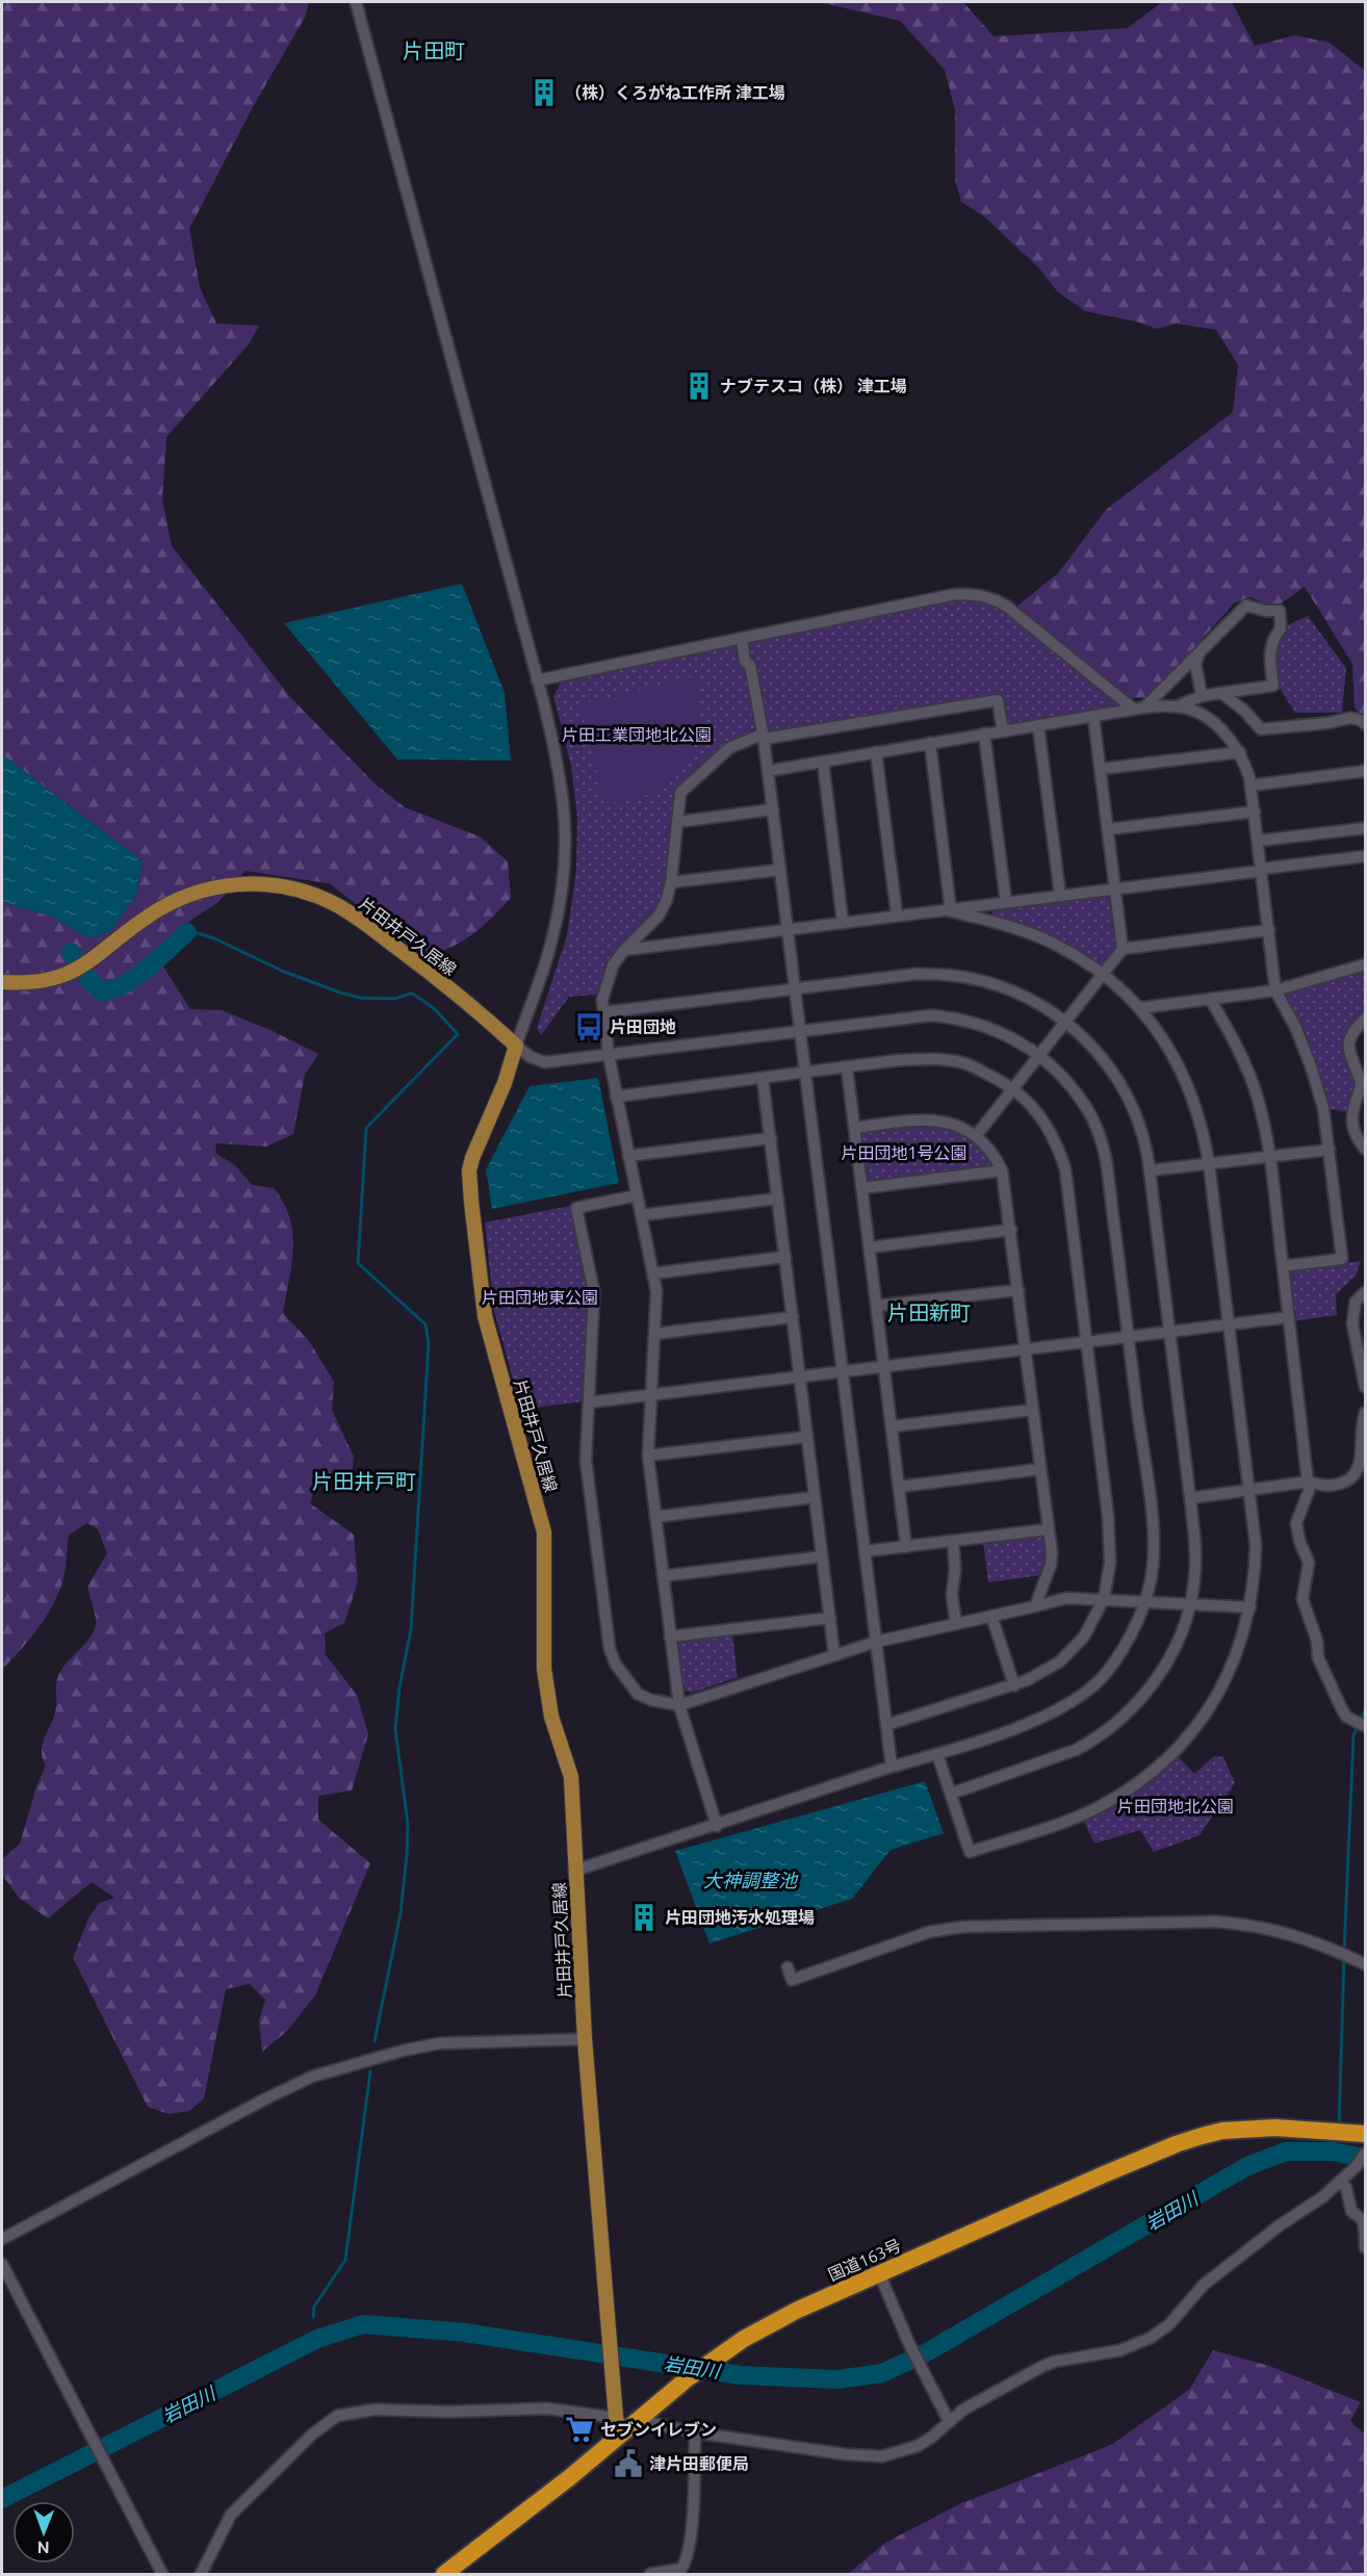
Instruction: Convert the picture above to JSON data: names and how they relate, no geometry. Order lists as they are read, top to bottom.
{
  "streets": {
    "highway": ["国道163号"],
    "main road": ["片田井戸久居線"]
  },
  "crossings": [
    ["片田井戸久居線", "国道163号"]
  ],
  "districts": ["片田町", "片田新町", "片田井戸町"],
  "water": ["大神調整池", "岩田川"],
  "parks": [
    "片田工業団地北公園",
    "片田団地1号公園",
    "片田団地東公園",
    "片田団地北公園"
  ],
  "places": {
    "building": ["（株）くろがね工作所 津工場", "ナブテスコ（株） 津工場", "片田団地汚水処理場"],
    "bus stop": ["片田団地"],
    "supermarket": ["セブンイレブン"],
    "public building": ["津片田郵便局"]
  },
  "north": "bottom"
}
